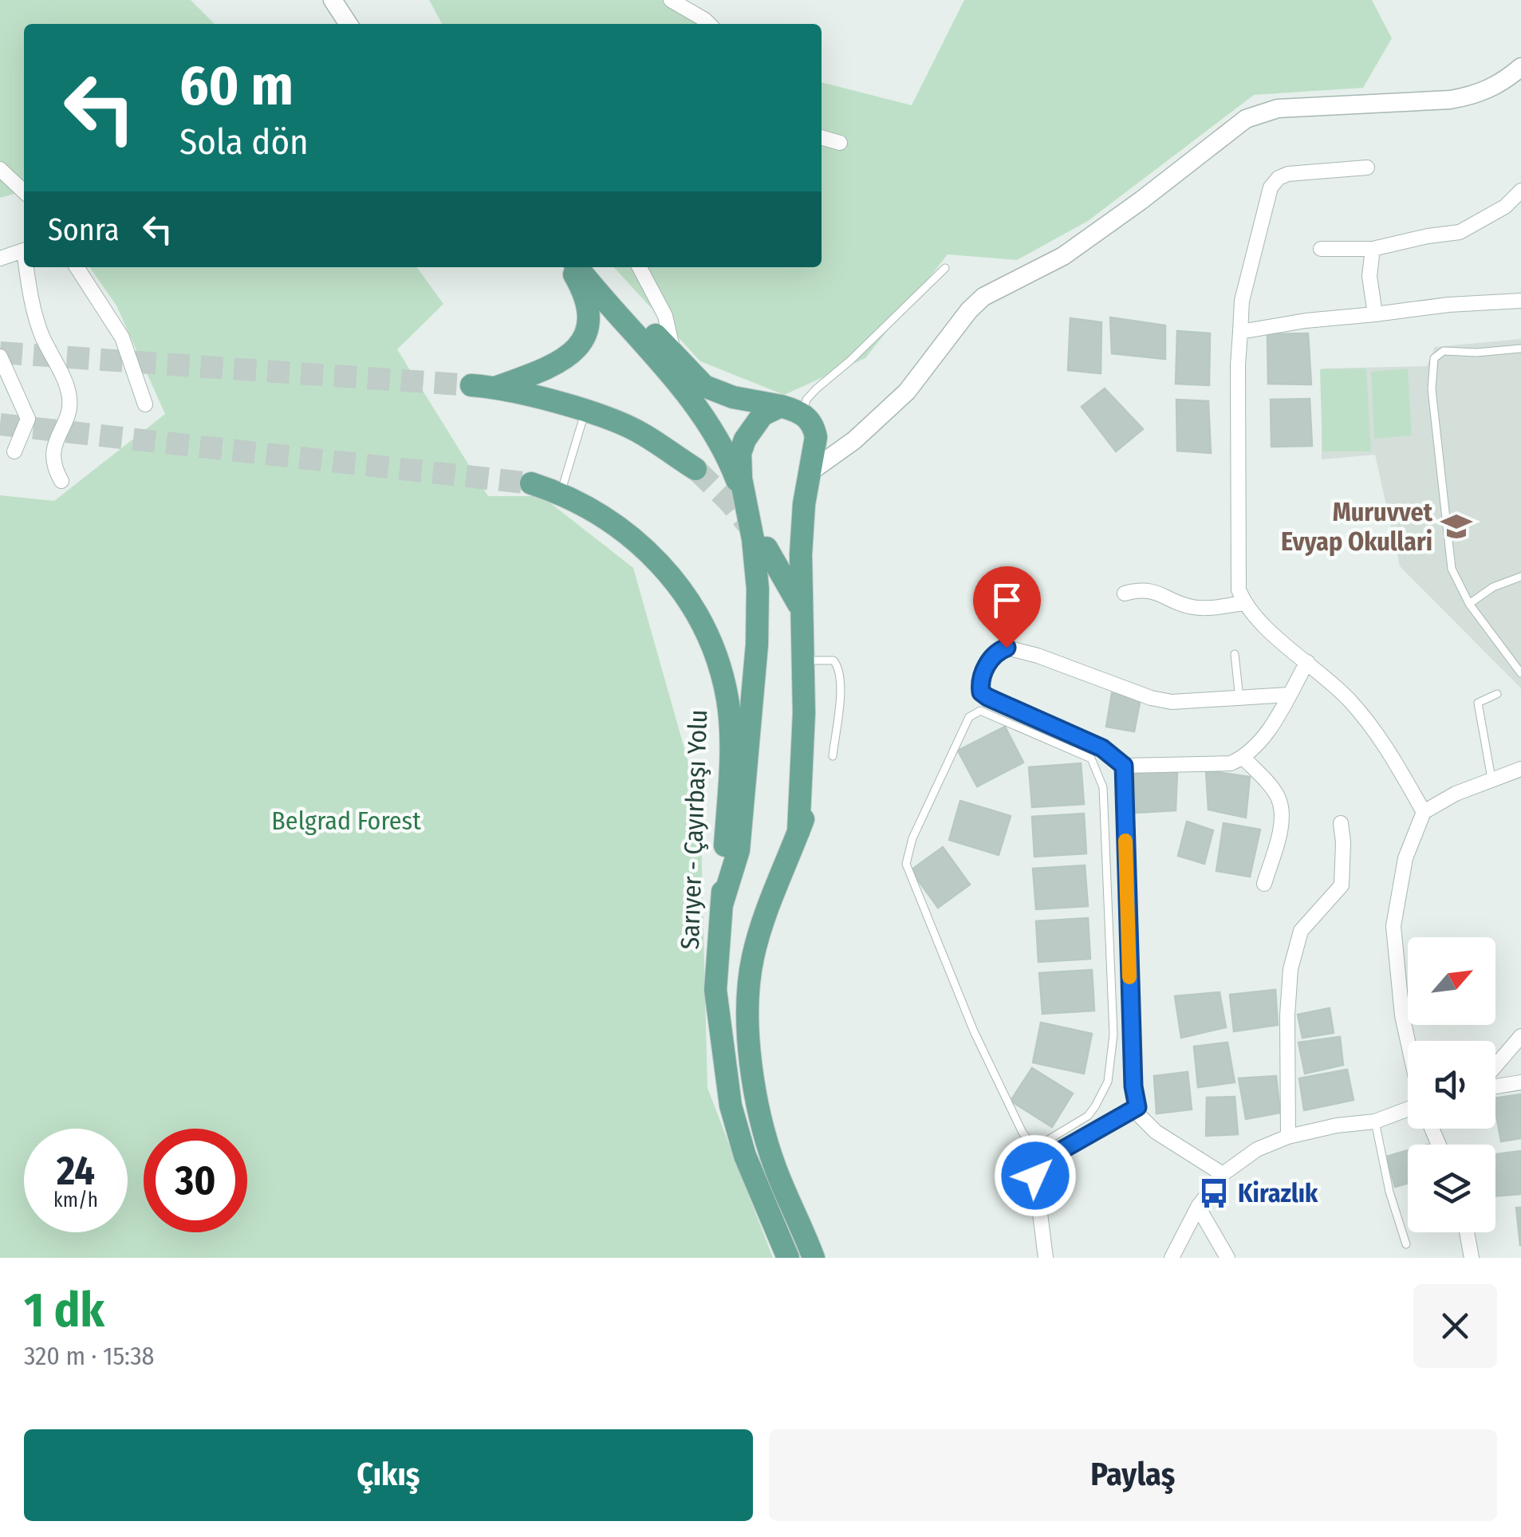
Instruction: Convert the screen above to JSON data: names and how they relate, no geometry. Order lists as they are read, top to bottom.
{
  "streets": {
    "main road": ["Sarıyer - Çayırbaşı Yolu"]
  },
  "parks": ["Belgrad Forest"],
  "places": {
    "school or university": ["Muruvvet Evyap Okullari"],
    "bus stop": ["Kirazlık"]
  },
  "north": "top right",
  "page": {
    "turn": ["60 m", "Sola dön"],
    "then": "Sonra",
    "speed": "24 km/h",
    "limit": "30",
    "heading": ["1 dk", "320 m · 15:38"],
    "buttons": ["Çıkış", "Paylaş"]
  }
}
